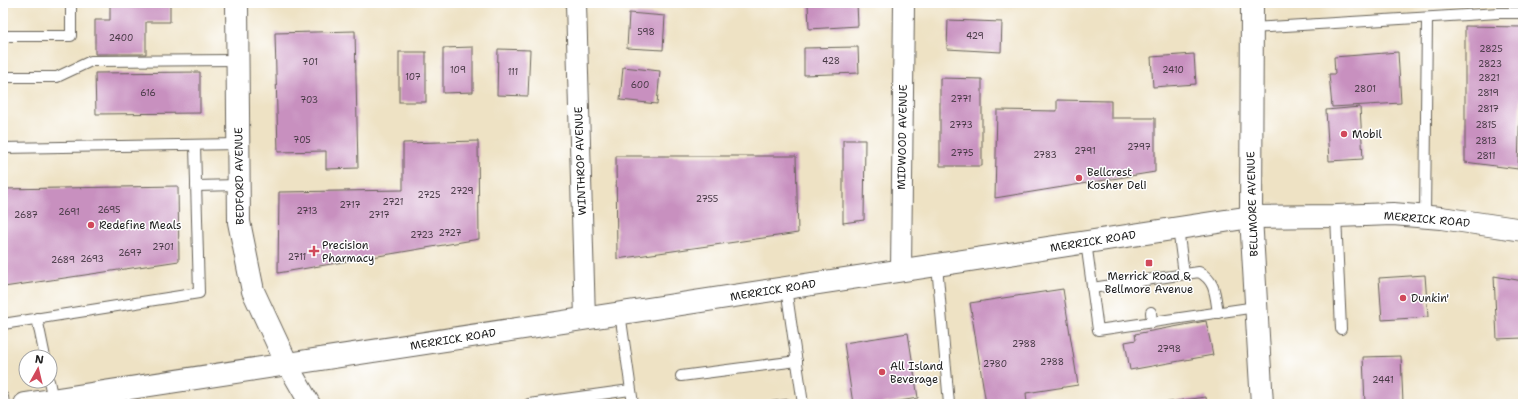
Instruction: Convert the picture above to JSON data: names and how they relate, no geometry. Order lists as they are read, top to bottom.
{
  "streets": {
    "main road": ["BEDFORD AVENUE", "BELLMORE AVENUE", "MERRICK ROAD"],
    "street": ["MIDWOOD AVENUE", "WINTHROP AVENUE"]
  },
  "crossings": [
    ["MIDWOOD AVENUE", "MERRICK ROAD"],
    ["WINTHROP AVENUE", "MERRICK ROAD"],
    ["BEDFORD AVENUE", "MERRICK ROAD"],
    ["BELLMORE AVENUE", "MERRICK ROAD"]
  ],
  "places": {
    "other": [
      "Mobil",
      "Bellcrest Kosher Deli",
      "Redefine Meals",
      "Dunkin'",
      "All Island Beverage"
    ],
    "health": ["Precision Pharmacy"],
    "transit": ["Merrick Road & Bellmore Avenue"]
  },
  "house_numbers": [
    "598",
    "429",
    "2400",
    "2825",
    "428",
    "701",
    "2823",
    "109",
    "2410",
    "111",
    "107",
    "2821",
    "600",
    "2801",
    "616",
    "2819",
    "2771",
    "703",
    "2817",
    "2773",
    "2815",
    "705",
    "2813",
    "2797",
    "2791",
    "2775",
    "2783",
    "2811",
    "2729",
    "2725",
    "2755",
    "2721",
    "2717",
    "2695",
    "2713",
    "2691",
    "2687",
    "2717",
    "2727",
    "2723",
    "2701",
    "2697",
    "2711",
    "2693",
    "2689",
    "2788",
    "2798",
    "2788",
    "2780",
    "2441"
  ],
  "north": "top"
}
